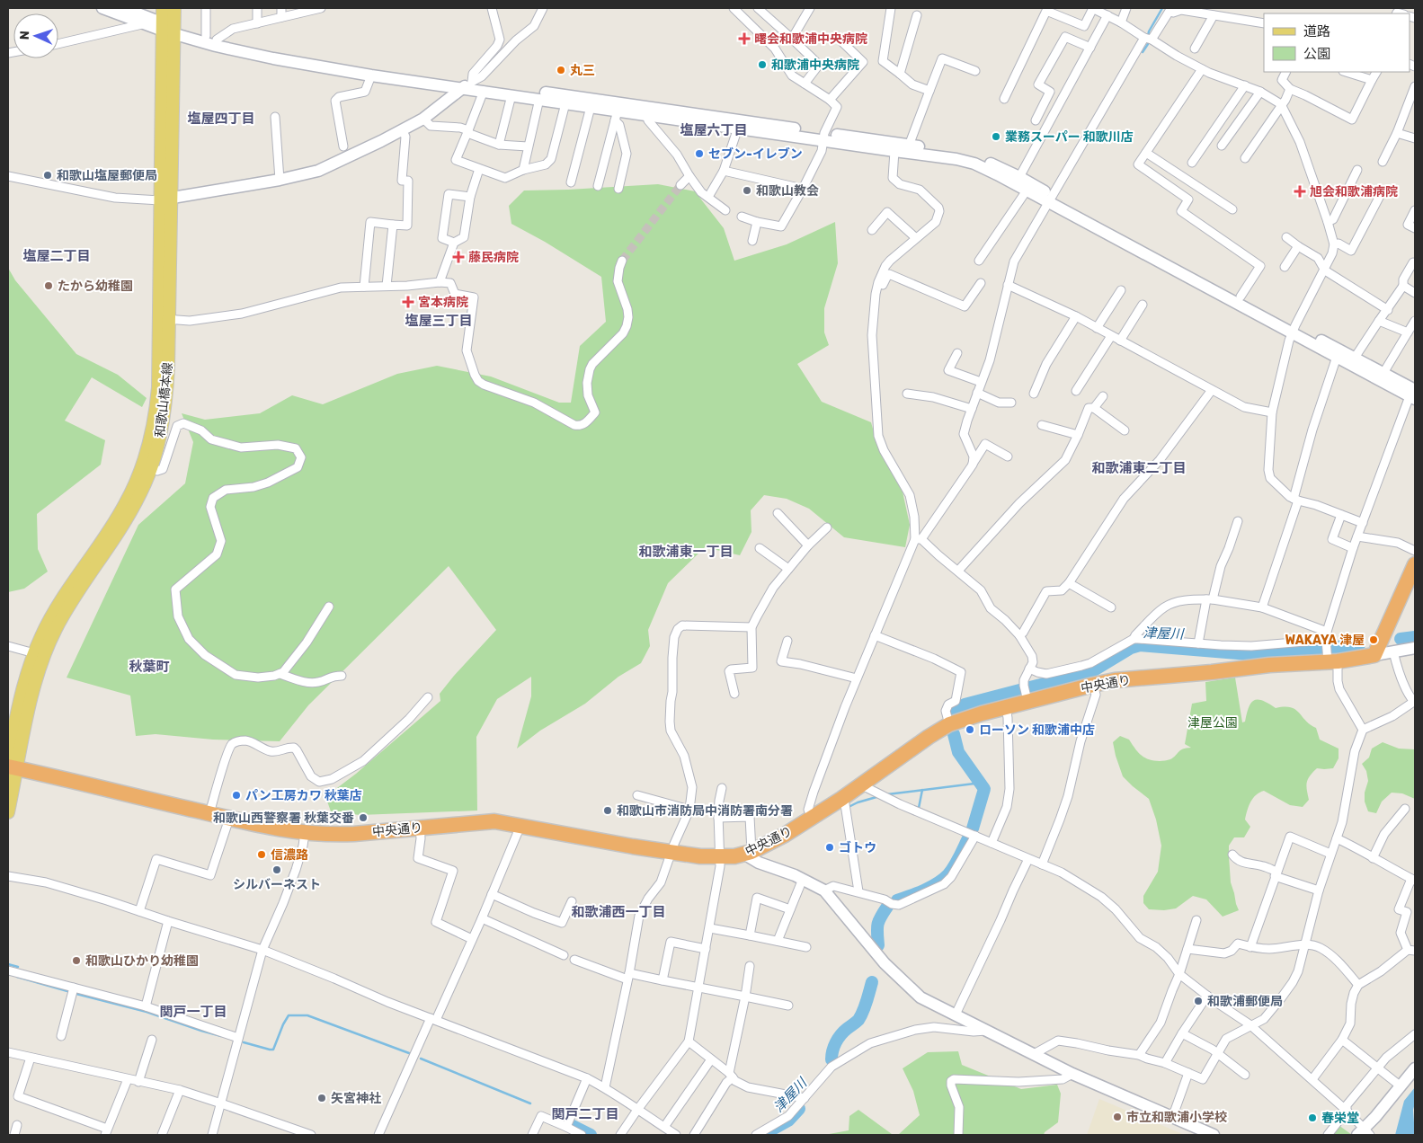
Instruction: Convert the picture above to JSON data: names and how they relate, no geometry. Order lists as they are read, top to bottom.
{
  "streets": {
    "highway": ["中央通り"],
    "main road": ["和歌山橋本線"]
  },
  "crossings": [
    ["和歌山橋本線", "中央通り"]
  ],
  "districts": [
    "塩屋四丁目",
    "塩屋六丁目",
    "塩屋二丁目",
    "塩屋三丁目",
    "和歌浦東二丁目",
    "和歌浦東一丁目",
    "秋葉町",
    "和歌浦西一丁目",
    "関戸一丁目",
    "関戸二丁目"
  ],
  "water": ["津屋川"],
  "parks": ["津屋公園"],
  "places": {
    "health": [
      "曙会和歌浦中央病院",
      "旭会和歌浦病院",
      "藤民病院",
      "宮本病院"
    ],
    "other": [
      "和歌浦中央病院",
      "丸三",
      "業務スーパー 和歌川店",
      "セブン-イレブン",
      "和歌山塩屋郵便局",
      "和歌山教会",
      "たから幼稚園",
      "WAKAYA 津屋",
      "ローソン 和歌浦中店",
      "パン工房カワ 秋葉店",
      "和歌山市消防局中消防署南分署",
      "和歌山西警察署 秋葉交番",
      "ゴトウ",
      "信濃路",
      "シルバーネスト",
      "和歌山ひかり幼稚園",
      "和歌浦郵便局",
      "矢宮神社",
      "市立和歌浦小学校",
      "春栄堂"
    ]
  },
  "legend": ["道路", "公園"],
  "north": "left"
}
